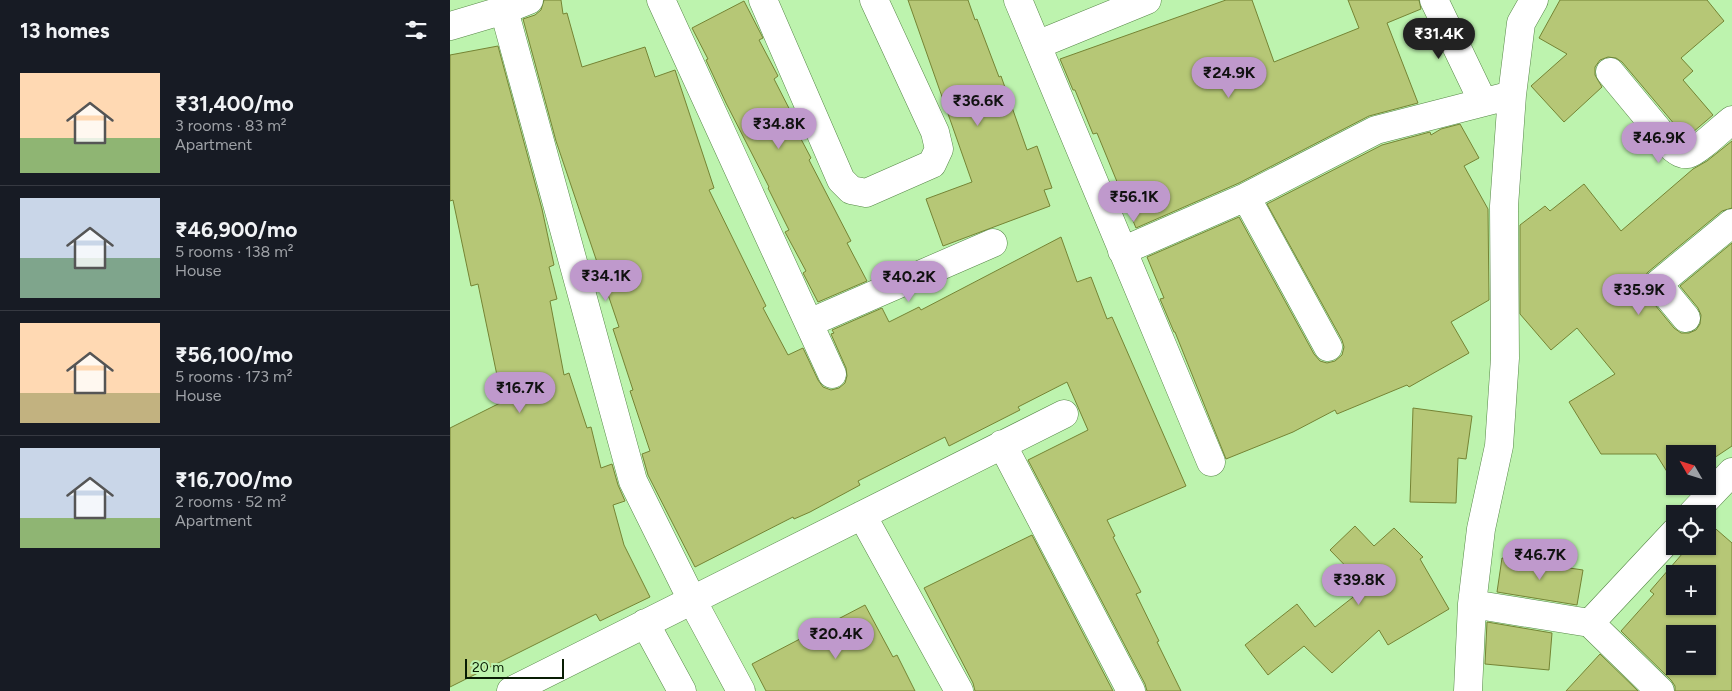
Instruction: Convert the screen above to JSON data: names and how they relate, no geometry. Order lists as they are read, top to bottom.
{
  "scale_bar": "20 m",
  "north": "top left",
  "page": {
    "heading": "13 homes",
    "price": [
      "₹31.4K",
      "₹24.9K",
      "₹36.6K",
      "₹34.8K",
      "₹46.9K",
      "₹56.1K",
      "₹34.1K",
      "₹40.2K",
      "₹35.9K",
      "₹16.7K",
      "₹46.7K",
      "₹39.8K",
      "₹20.4K"
    ],
    "list": [
      {
        "name": "₹31,400/mo",
        "note": "3 rooms · 83 m² · Apartment"
      },
      {
        "name": "₹46,900/mo",
        "note": "5 rooms · 138 m² · House"
      },
      {
        "name": "₹56,100/mo",
        "note": "5 rooms · 173 m² · House"
      },
      {
        "name": "₹16,700/mo",
        "note": "2 rooms · 52 m² · Apartment"
      }
    ],
    "map_buttons": ["+", "−"],
    "scale": "20 m"
  }
}
